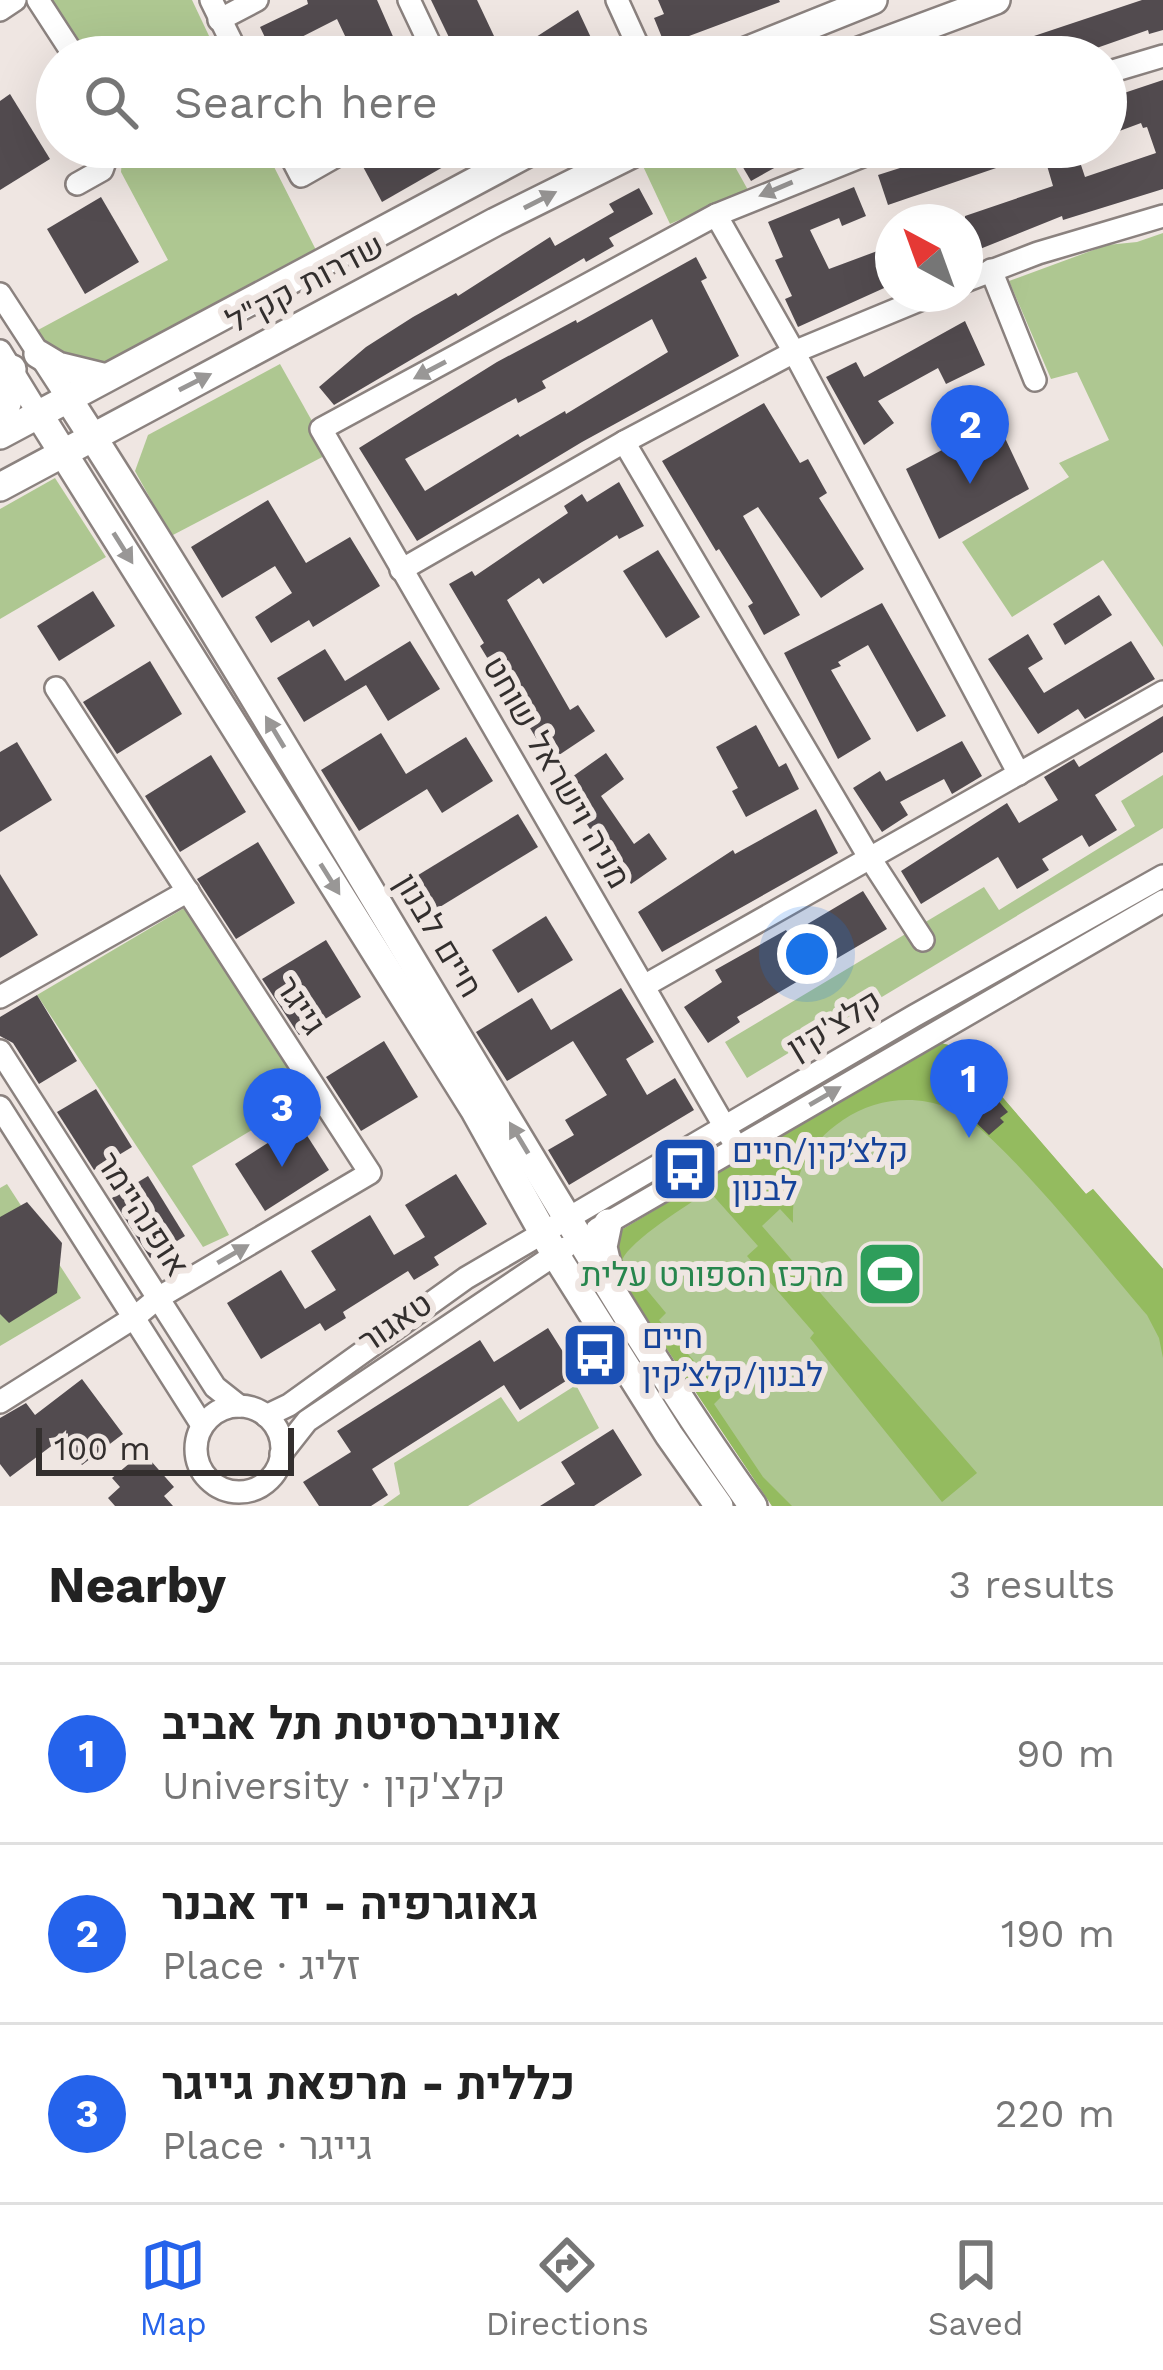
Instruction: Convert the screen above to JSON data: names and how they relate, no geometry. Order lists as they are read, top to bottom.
{
  "streets": {
    "main road": ["שדרות קק\"ל", "חיים לבנון"],
    "street": [
      "מניה וישראל שוחט",
      "גייגר",
      "קלצ'קין",
      "אופנהיימר",
      "טאגור"
    ]
  },
  "crossings": [
    ["שדרות קק\"ל", "חיים לבנון"],
    ["מניה וישראל שוחט", "קלצ'קין"],
    ["חיים לבנון", "קלצ'קין"],
    ["חיים לבנון", "טאגור"],
    ["גייגר", "אופנהיימר"],
    ["קלצ'קין", "טאגור"],
    ["אופנהיימר", "טאגור"]
  ],
  "places": {
    "bus stop": ["קלצ׳קין/חיים לבנון", "חיים לבנון/קלצ׳קין"],
    "sports": ["מרכז הספורט עלית"]
  },
  "scale_bar": "100 m",
  "north": "top left",
  "page": {
    "search": "Search here",
    "pins": ["2", "1", "3"],
    "scale": "100 m",
    "heading": ["Nearby", "3 results"],
    "list": [
      {
        "mark": "1",
        "name": "אוניברסיטת תל אביב",
        "note": "University · קלצ'קין",
        "value": "90 m"
      },
      {
        "mark": "2",
        "name": "גאוגרפיה - יד אבנר",
        "note": "Place · זליג",
        "value": "190 m"
      },
      {
        "mark": "3",
        "name": "כללית - מרפאת גייגר",
        "note": "Place · גייגר",
        "value": "220 m"
      }
    ],
    "nav": ["Map", "Directions", "Saved"]
  }
}
